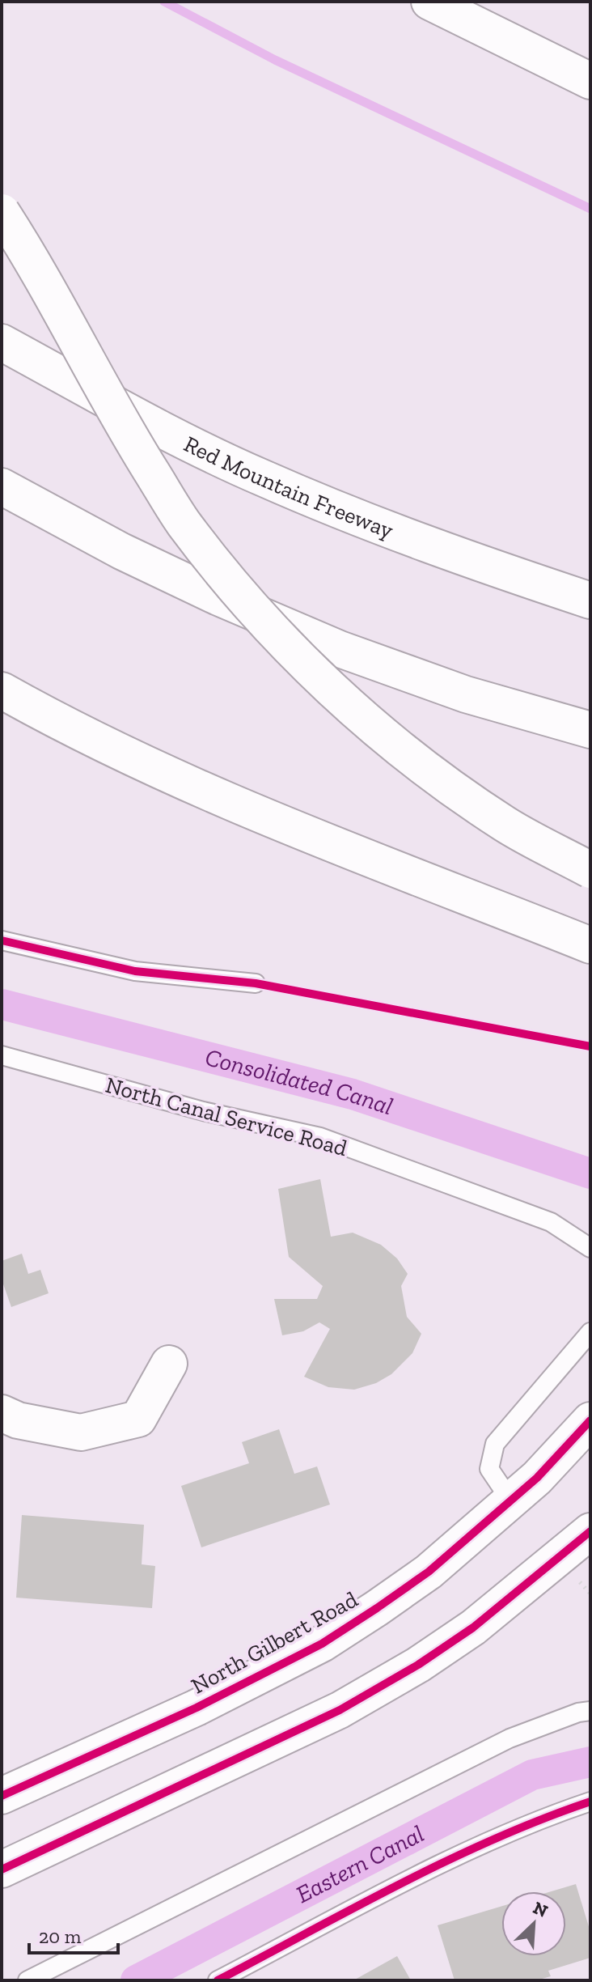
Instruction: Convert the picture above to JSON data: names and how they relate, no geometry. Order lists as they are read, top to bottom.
{
  "streets": {
    "main road": ["Red Mountain Freeway", "North Gilbert Road"],
    "lane": ["North Canal Service Road"]
  },
  "water": ["Consolidated Canal", "Eastern Canal"],
  "scale_bar": "20 m",
  "north": "top right"
}
